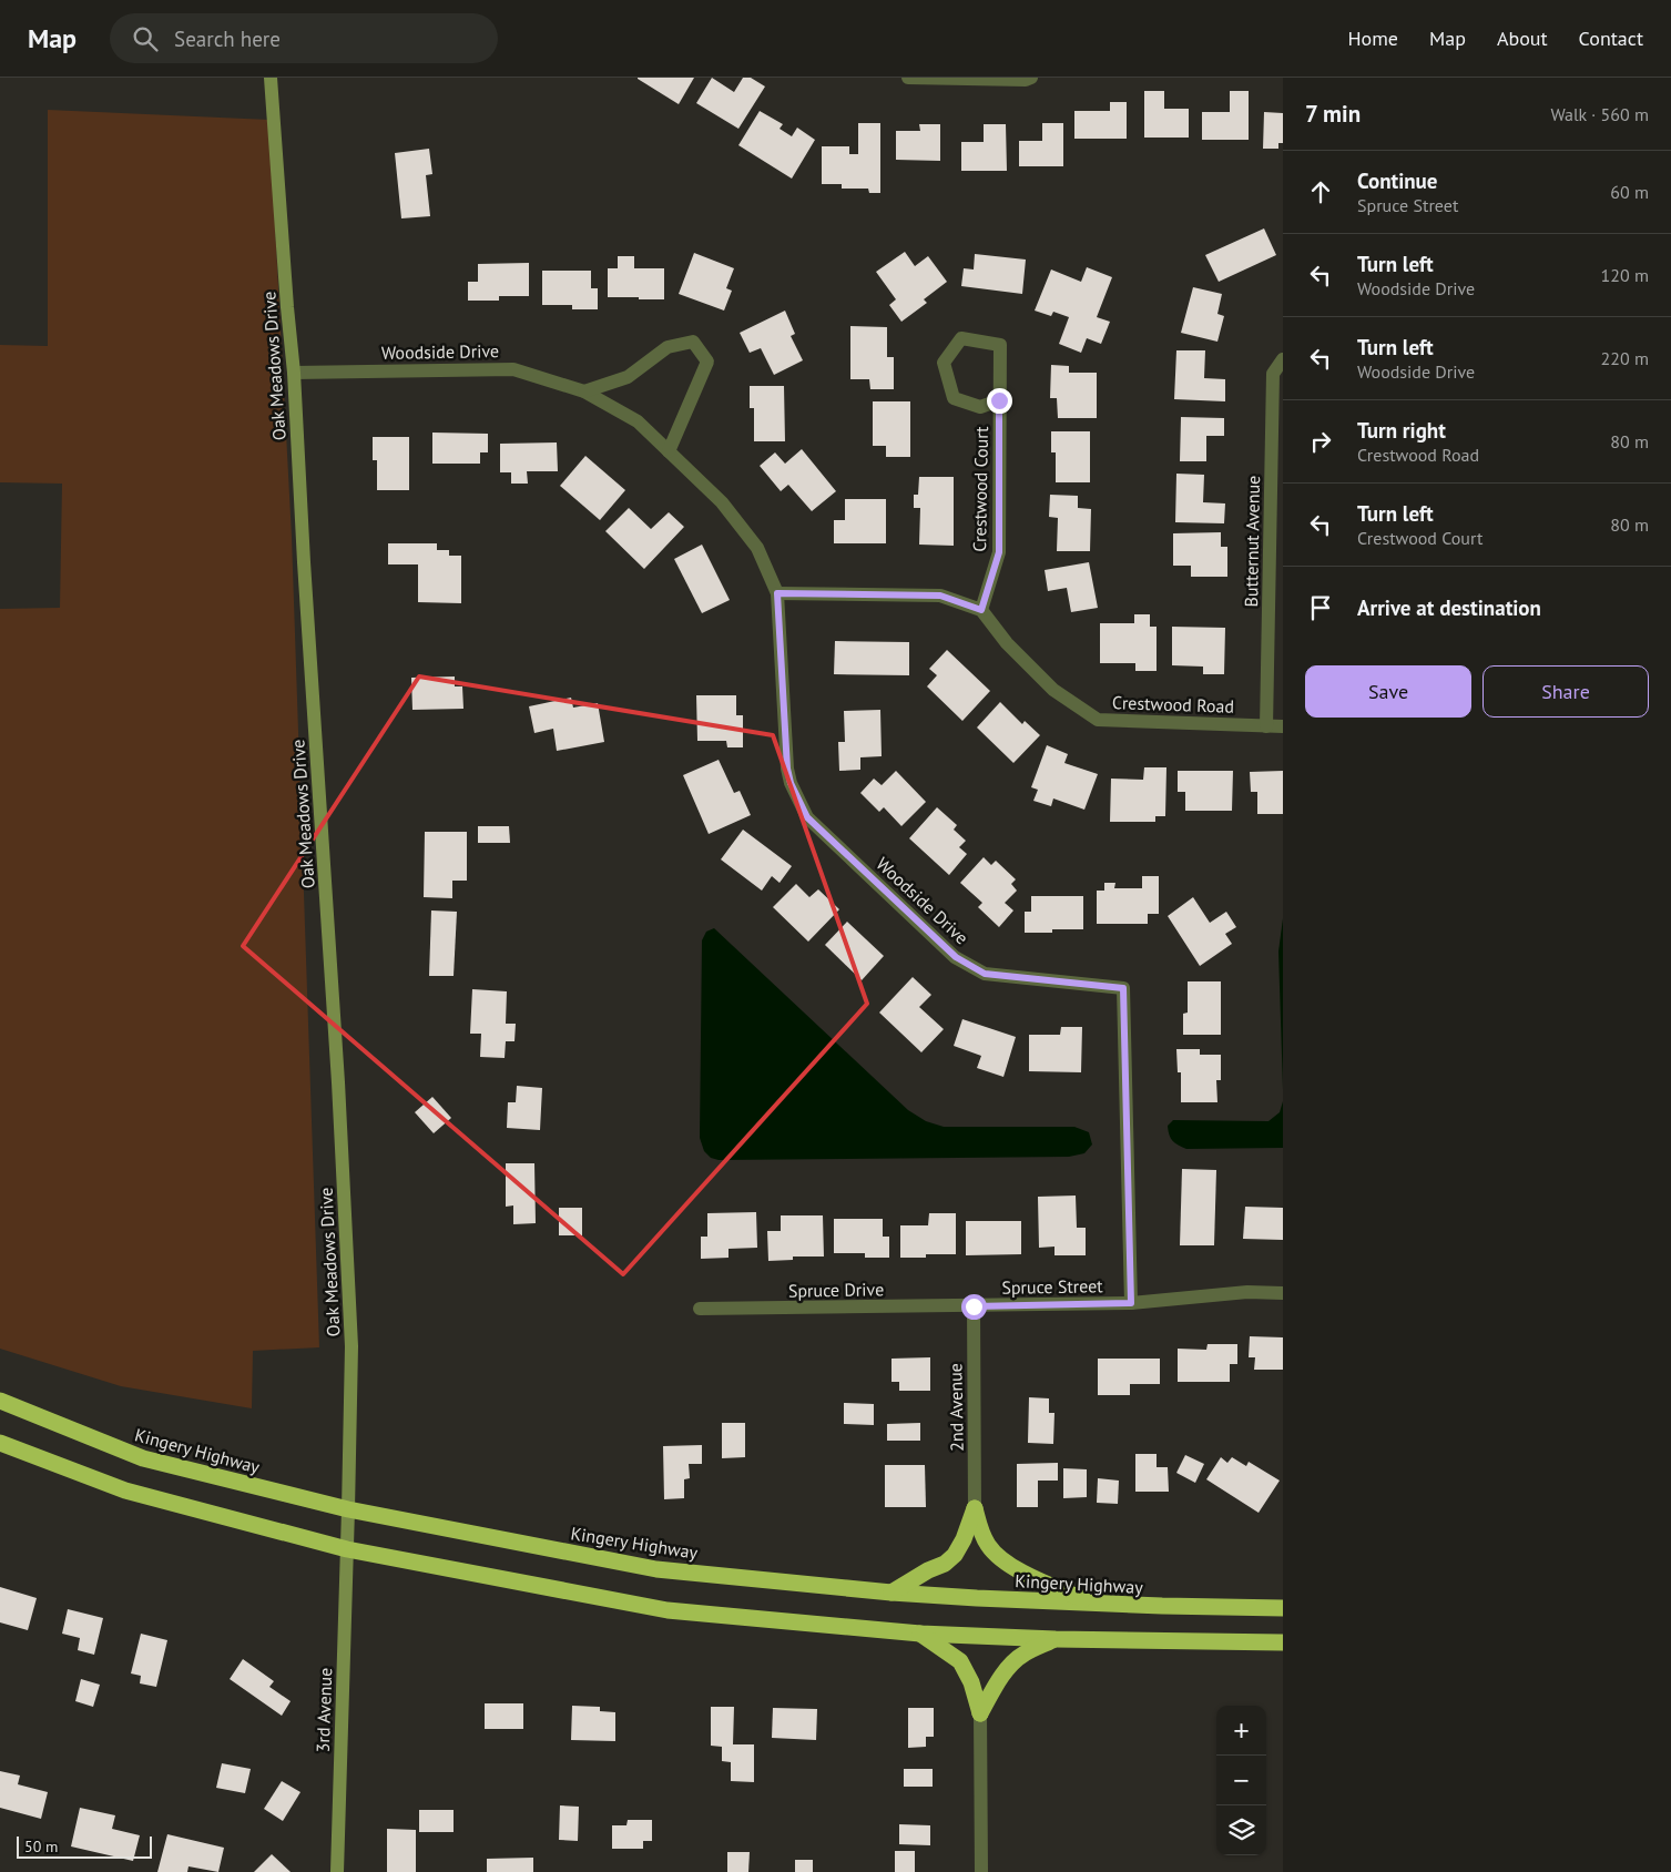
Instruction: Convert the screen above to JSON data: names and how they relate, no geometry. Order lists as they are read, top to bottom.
{
  "streets": {
    "highway": ["Kingery Highway"],
    "street": [
      "Woodside Drive",
      "Oak Meadows Drive",
      "Crestwood Court",
      "Butternut Avenue",
      "Crestwood Road",
      "Spruce Street",
      "Spruce Drive",
      "2nd Avenue",
      "3rd Avenue"
    ]
  },
  "crossings": [
    ["Woodside Drive", "Oak Meadows Drive"],
    ["Woodside Drive", "Spruce Street"],
    ["Oak Meadows Drive", "Kingery Highway"],
    ["Oak Meadows Drive", "3rd Avenue"],
    ["Crestwood Court", "Crestwood Road"],
    ["Butternut Avenue", "Crestwood Road"],
    ["Spruce Street", "Spruce Drive"],
    ["Spruce Street", "2nd Avenue"],
    ["Spruce Drive", "2nd Avenue"]
  ],
  "scale_bar": "50 m",
  "page": {
    "header": "Map",
    "search": "Search here",
    "nav": [
      "Home",
      "Map",
      "About",
      "Contact"
    ],
    "heading": ["7 min", "Walk · 560 m"],
    "list": [
      ["Continue", "Spruce Street", "60 m"],
      ["Turn left", "Woodside Drive", "120 m"],
      ["Turn left", "Woodside Drive", "220 m"],
      ["Turn right", "Crestwood Road", "80 m"],
      ["Turn left", "Crestwood Court", "80 m"],
      "Arrive at destination"
    ],
    "buttons": ["Save", "Share"],
    "map_buttons": ["+", "−"],
    "scale": "50 m"
  }
}
